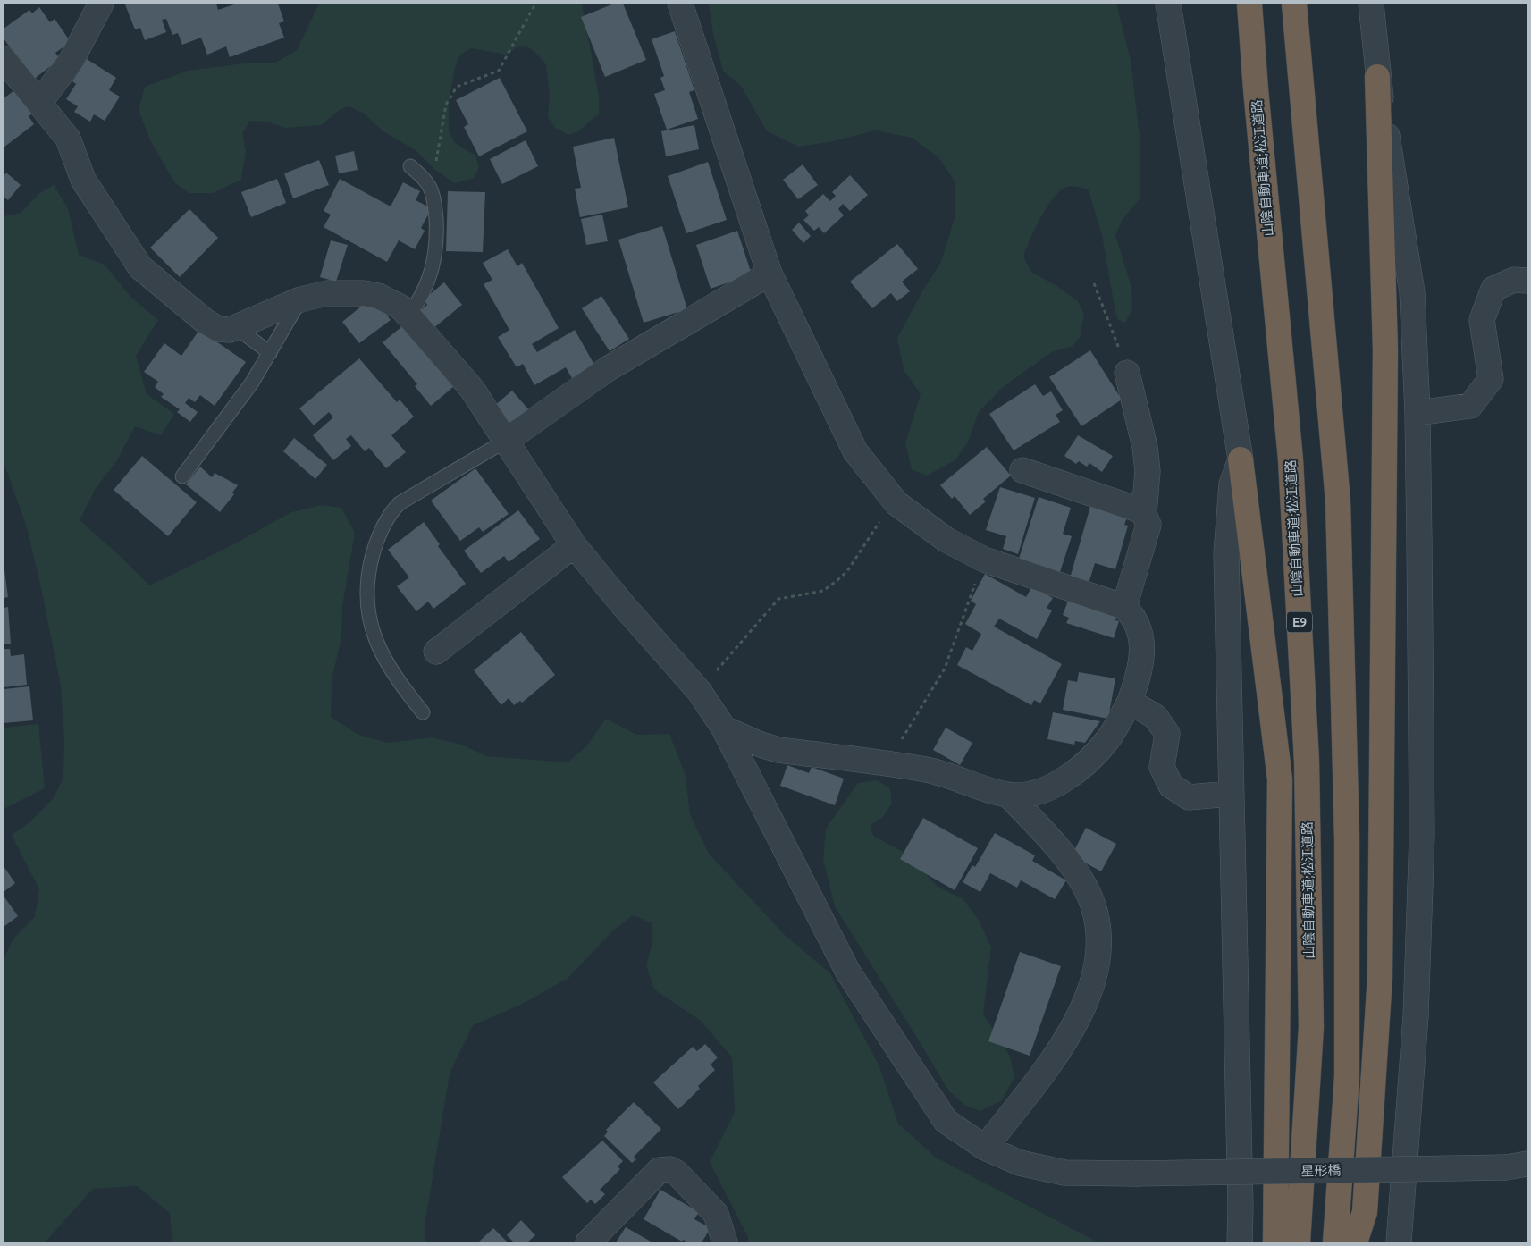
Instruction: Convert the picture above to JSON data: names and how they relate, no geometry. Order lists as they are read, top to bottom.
{
  "streets": {
    "highway": ["山陰自動車道;松江道路", "E9"],
    "street": ["星形橋"]
  }
}
